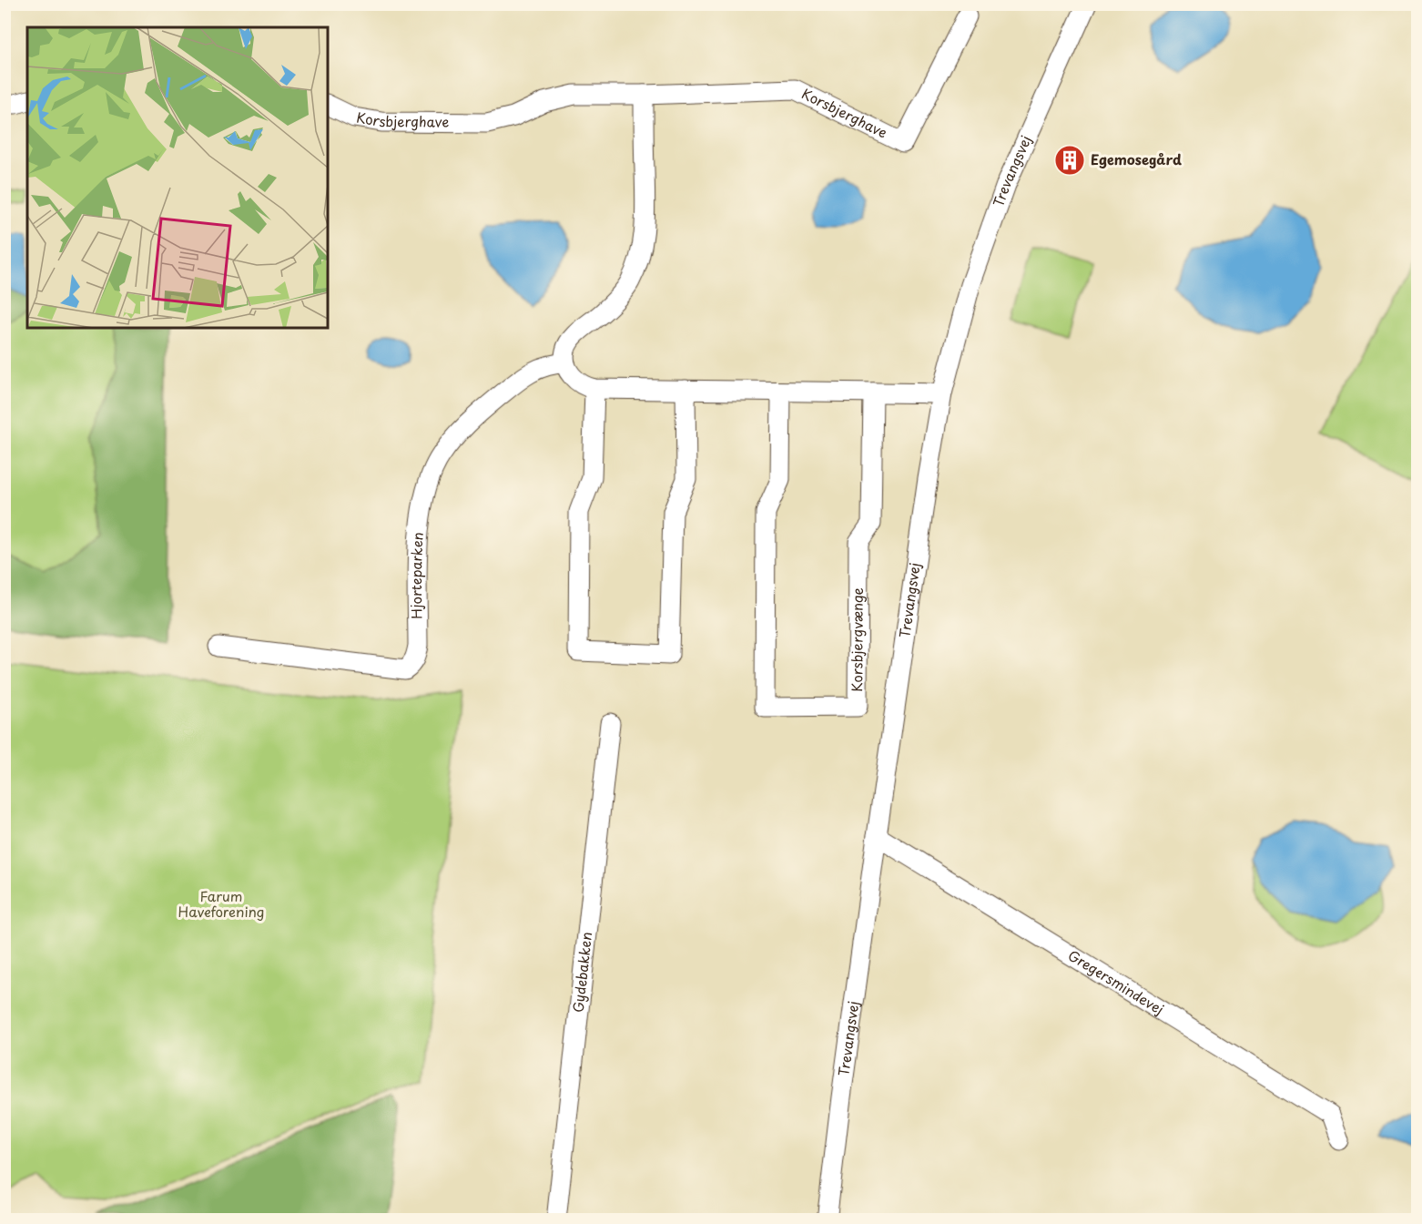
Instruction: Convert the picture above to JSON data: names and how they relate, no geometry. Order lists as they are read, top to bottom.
{
  "streets": {
    "street": [
      "Korsbjerghave",
      "Trevangsvej",
      "Hjorteparken",
      "Korsbjergvænge",
      "Gydebakken",
      "Gregersmindevej"
    ]
  },
  "crossings": [
    ["Trevangsvej", "Gregersmindevej"]
  ],
  "parks": ["Farum Haveforening"],
  "places": {
    "building": ["Egemosegård"]
  }
}
